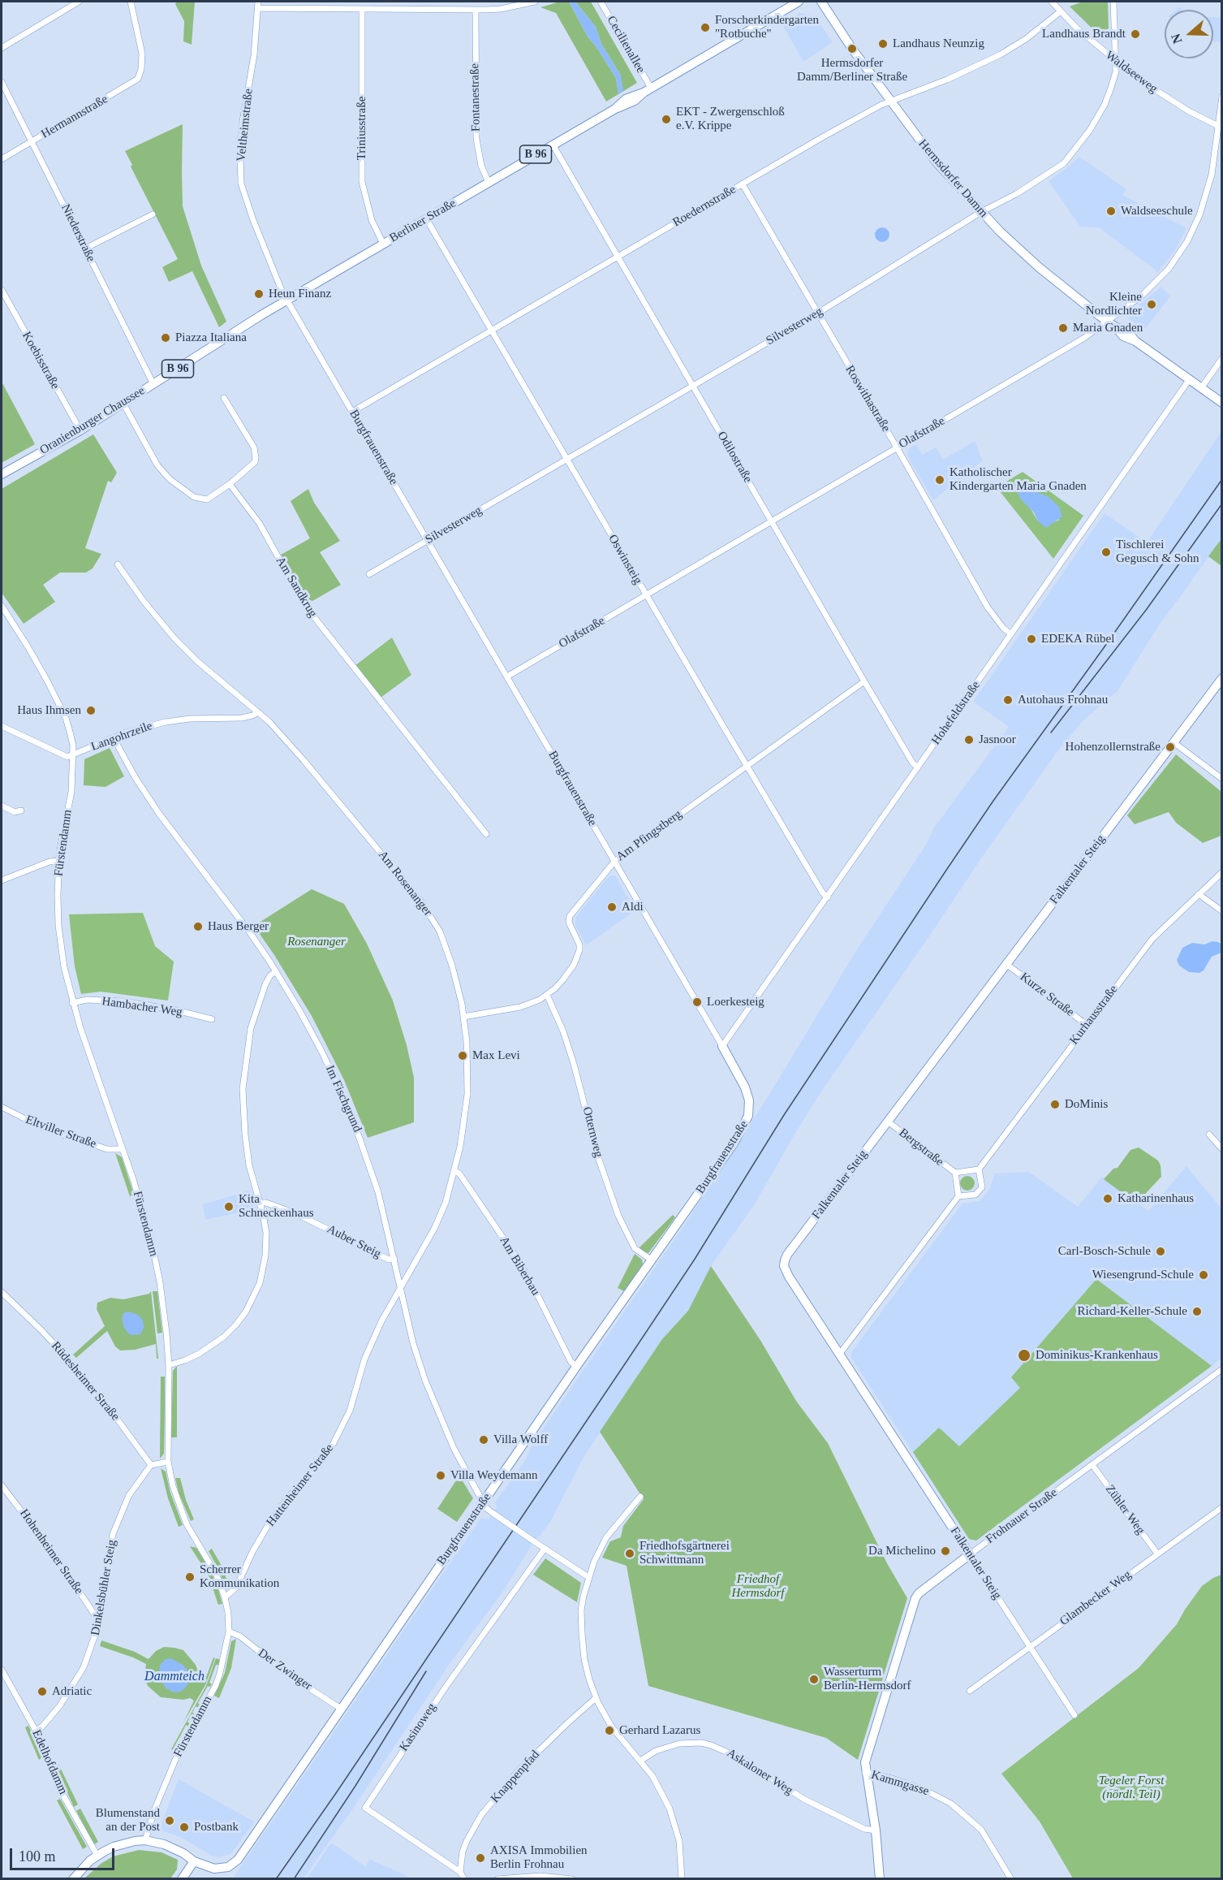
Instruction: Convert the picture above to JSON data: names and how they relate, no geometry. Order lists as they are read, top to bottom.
{
  "streets": {
    "street": [
      "Cecilienallee",
      "Waldseeweg",
      "Fontanestraße",
      "Hermannstraße",
      "Veltheimstraße",
      "Triniusstraße",
      "B 96",
      "Hermsdorfer Damm",
      "Roedernstraße",
      "Berliner Straße",
      "Niederstraße",
      "Silvesterweg",
      "Koebisstraße",
      "Roswithastraße",
      "Oranienburger Chaussee",
      "Olafstraße",
      "Burgfrauenstraße",
      "Odilostraße",
      "Oswinsteig",
      "Am Sandkrug",
      "Hohefeldstraße",
      "Langohrzeile",
      "Am Pfingstberg",
      "Fürstendamm",
      "Falkentaler Steig",
      "Am Rosenanger",
      "Kurze Straße",
      "Hambacher Weg",
      "Kurhausstraße",
      "Im Fischgrund",
      "Eltviller Straße",
      "Otternweg",
      "Bergstraße",
      "Auber Steig",
      "Am Biberbau",
      "Rüdesheimer Straße",
      "Hattenheimer Straße",
      "Zühler Weg",
      "Frohnauer Straße",
      "Hohenheimer Straße",
      "Dinkelsbühler Steig",
      "Glambecker Weg",
      "Der Zwinger",
      "Kasinoweg",
      "Edelhofdamm",
      "Askaloner Weg",
      "Knappenpfad",
      "Kammgasse"
    ]
  },
  "crossings": [
    ["Cecilienallee", "Berliner Straße"],
    ["Waldseeweg", "Roedernstraße"],
    ["Waldseeweg", "Silvesterweg"],
    ["Waldseeweg", "Olafstraße"],
    ["Fontanestraße", "Berliner Straße"],
    ["Hermannstraße", "Niederstraße"],
    ["Veltheimstraße", "Berliner Straße"],
    ["Veltheimstraße", "Burgfrauenstraße"],
    ["Triniusstraße", "Berliner Straße"],
    ["Hermsdorfer Damm", "Roedernstraße"],
    ["Hermsdorfer Damm", "Silvesterweg"],
    ["Hermsdorfer Damm", "Olafstraße"],
    ["Hermsdorfer Damm", "Hohefeldstraße"],
    ["Roedernstraße", "Roswithastraße"],
    ["Roedernstraße", "Burgfrauenstraße"],
    ["Roedernstraße", "Odilostraße"],
    ["Roedernstraße", "Oswinsteig"],
    ["Berliner Straße", "Oranienburger Chaussee"],
    ["Berliner Straße", "Burgfrauenstraße"],
    ["Berliner Straße", "Odilostraße"],
    ["Berliner Straße", "Oswinsteig"],
    ["Niederstraße", "Oranienburger Chaussee"],
    ["Silvesterweg", "Roswithastraße"],
    ["Silvesterweg", "Burgfrauenstraße"],
    ["Silvesterweg", "Odilostraße"],
    ["Silvesterweg", "Oswinsteig"],
    ["Koebisstraße", "Oranienburger Chaussee"],
    ["Roswithastraße", "Olafstraße"],
    ["Roswithastraße", "Hohefeldstraße"],
    ["Olafstraße", "Burgfrauenstraße"],
    ["Olafstraße", "Odilostraße"],
    ["Olafstraße", "Oswinsteig"],
    ["Burgfrauenstraße", "Hohefeldstraße"],
    ["Burgfrauenstraße", "Am Pfingstberg"],
    ["Burgfrauenstraße", "Fürstendamm"],
    ["Burgfrauenstraße", "Im Fischgrund"],
    ["Burgfrauenstraße", "Otternweg"],
    ["Burgfrauenstraße", "Am Biberbau"],
    ["Burgfrauenstraße", "Der Zwinger"],
    ["Odilostraße", "Hohefeldstraße"],
    ["Odilostraße", "Am Pfingstberg"],
    ["Oswinsteig", "Hohefeldstraße"],
    ["Oswinsteig", "Am Pfingstberg"],
    ["Langohrzeile", "Fürstendamm"],
    ["Langohrzeile", "Am Rosenanger"],
    ["Langohrzeile", "Im Fischgrund"],
    ["Am Pfingstberg", "Am Rosenanger"],
    ["Am Pfingstberg", "Otternweg"],
    ["Fürstendamm", "Hambacher Weg"],
    ["Fürstendamm", "Eltviller Straße"],
    ["Fürstendamm", "Hattenheimer Straße"],
    ["Fürstendamm", "Der Zwinger"],
    ["Falkentaler Steig", "Kurze Straße"],
    ["Falkentaler Steig", "Bergstraße"],
    ["Falkentaler Steig", "Frohnauer Straße"],
    ["Falkentaler Steig", "Glambecker Weg"],
    ["Am Rosenanger", "Im Fischgrund"],
    ["Am Rosenanger", "Am Biberbau"],
    ["Am Rosenanger", "Hattenheimer Straße"],
    ["Kurze Straße", "Kurhausstraße"],
    ["Im Fischgrund", "Auber Steig"],
    ["Im Fischgrund", "Hattenheimer Straße"],
    ["Im Fischgrund", "Kasinoweg"],
    ["Rüdesheimer Straße", "Dinkelsbühler Steig"],
    ["Zühler Weg", "Frohnauer Straße"],
    ["Zühler Weg", "Glambecker Weg"],
    ["Frohnauer Straße", "Askaloner Weg"],
    ["Frohnauer Straße", "Kammgasse"],
    ["Hohenheimer Straße", "Dinkelsbühler Steig"],
    ["Dinkelsbühler Steig", "Edelhofdamm"],
    ["Kasinoweg", "Knappenpfad"]
  ],
  "water": ["Dammteich"],
  "parks": ["Rosenanger", "Friedhof Hermsdorf", "Tegeler Forst (nördl. Teil)"],
  "places": [
    "Forscherkindergarten \"Rotbuche\"",
    "Landhaus Brandt",
    "Landhaus Neunzig",
    "Hermsdorfer Damm/Berliner Straße",
    "EKT - Zwergenschloß e.V. Krippe",
    "Waldseeschule",
    "Heun Finanz",
    "Kleine Nordlichter",
    "Maria Gnaden",
    "Piazza Italiana",
    "Katholischer Kindergarten Maria Gnaden",
    "Tischlerei Gegusch & Sohn",
    "EDEKA Rübel",
    "Autohaus Frohnau",
    "Haus Ihmsen",
    "Jasnoor",
    "Hohenzollernstraße",
    "Aldi",
    "Haus Berger",
    "Loerkesteig",
    "Max Levi",
    "DoMinis",
    "Katharinenhaus",
    "Kita Schneckenhaus",
    "Carl-Bosch-Schule",
    "Wiesengrund-Schule",
    "Richard-Keller-Schule",
    "Dominikus-Krankenhaus",
    "Villa Wolff",
    "Villa Weydemann",
    "Da Michelino",
    "Friedhofsgärtnerei Schwittmann",
    "Scherrer Kommunikation",
    "Wasserturm Berlin-Hermsdorf",
    "Adriatic",
    "Gerhard Lazarus",
    "Blumenstand an der Post",
    "Postbank",
    "AXISA Immobilien Berlin Frohnau"
  ],
  "scale_bar": "100 m",
  "north": "left"
}
